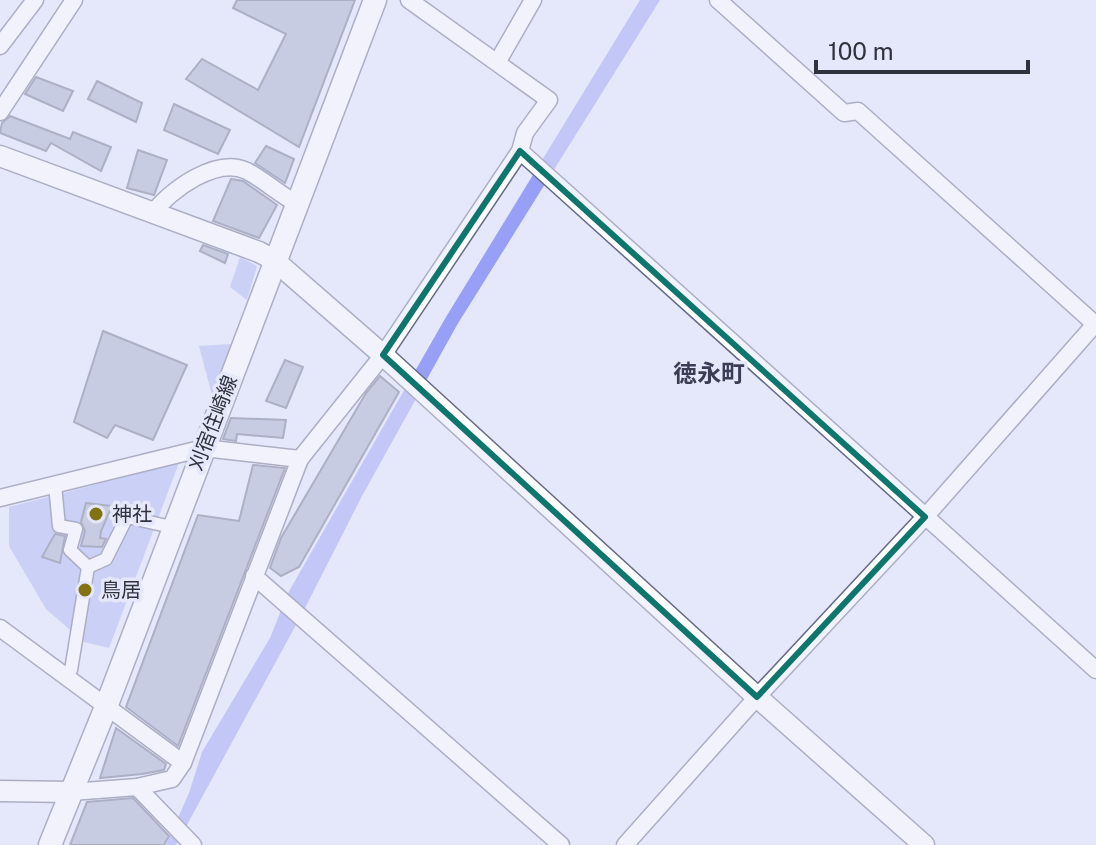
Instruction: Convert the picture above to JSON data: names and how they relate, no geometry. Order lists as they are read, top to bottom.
{
  "streets": {
    "main road": ["刈宿住崎線"]
  },
  "districts": ["徳永町"],
  "places": ["神社", "鳥居"],
  "scale_bar": "100 m"
}
